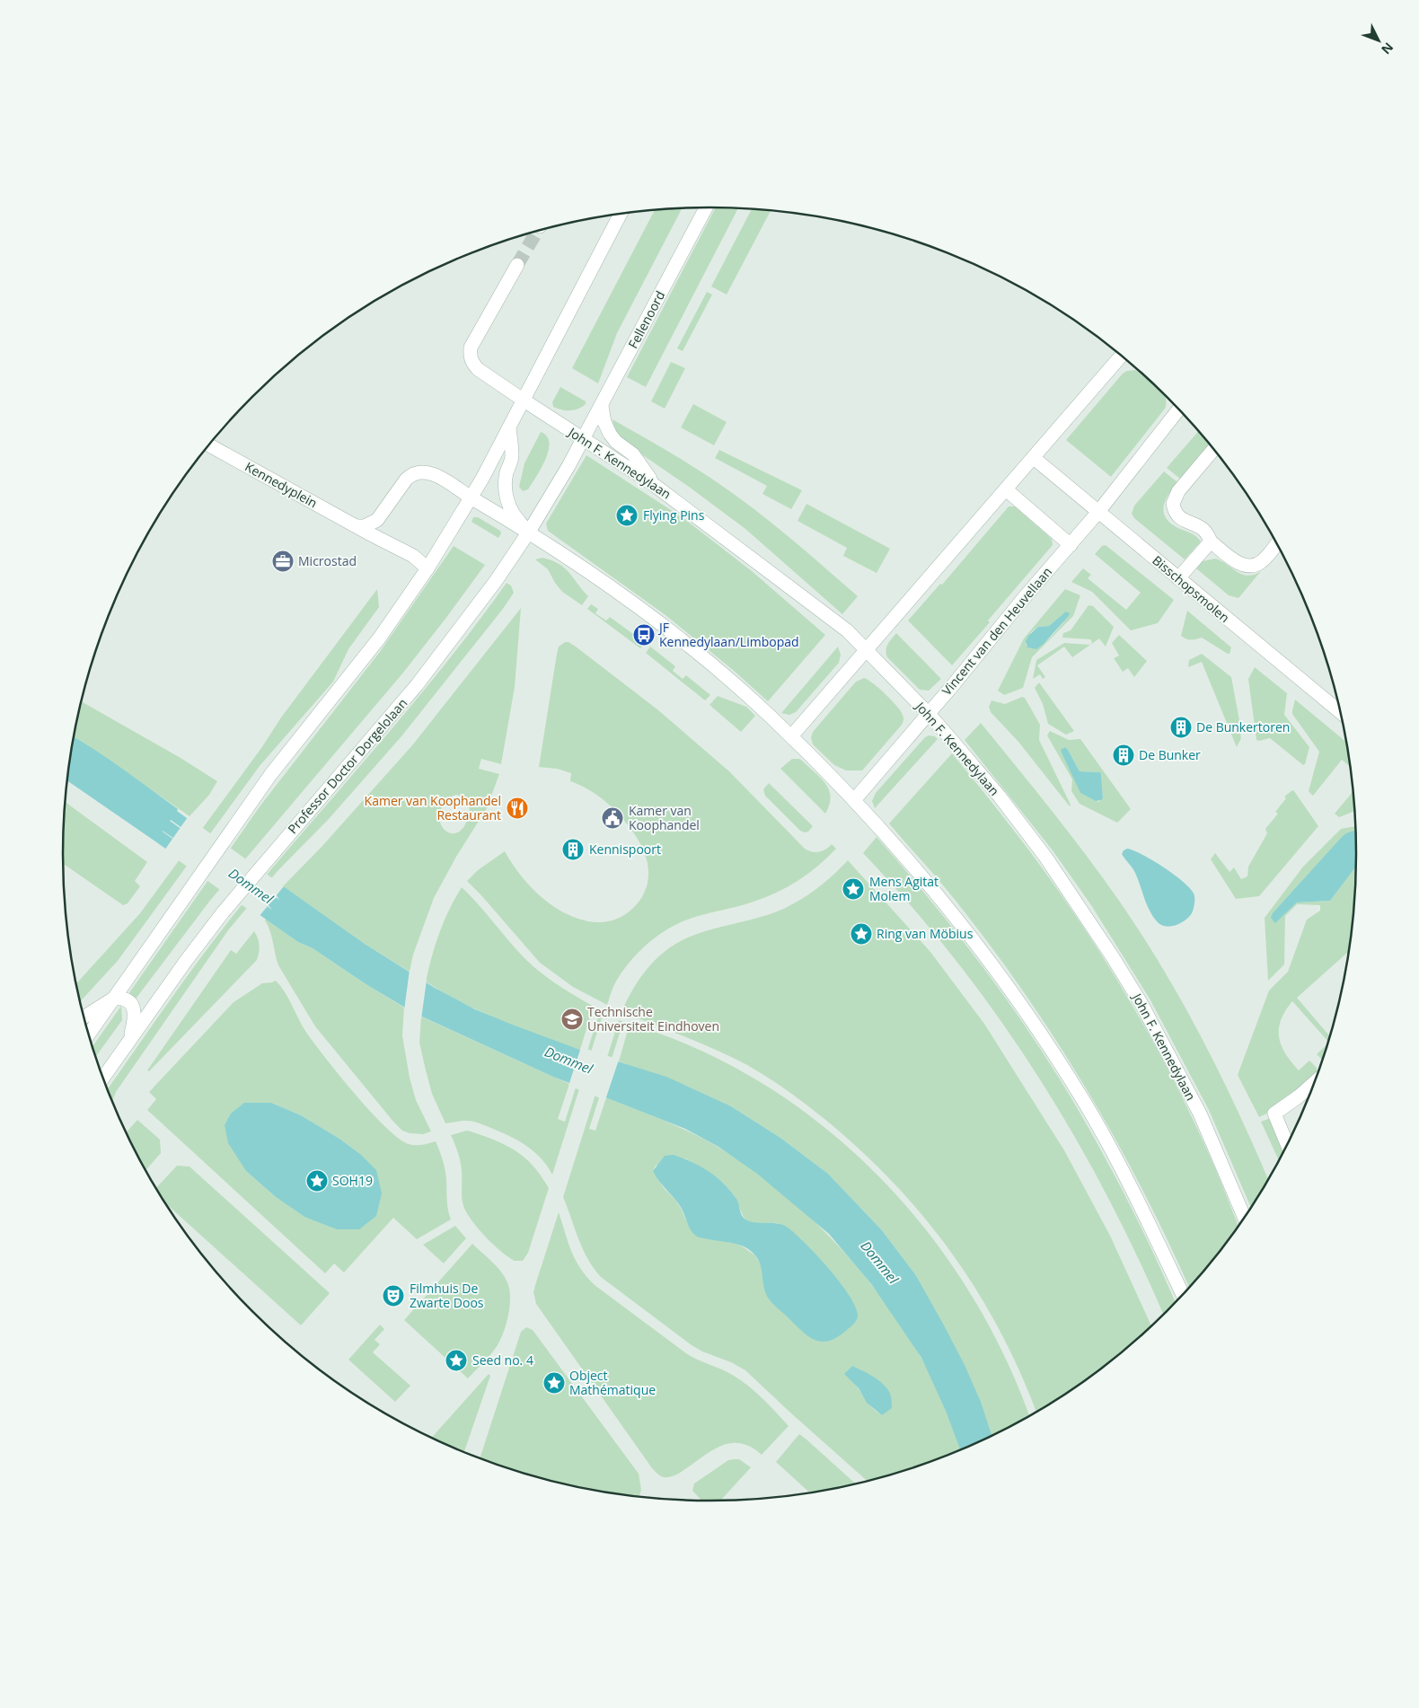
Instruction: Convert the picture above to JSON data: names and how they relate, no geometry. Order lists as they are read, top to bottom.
{
  "streets": {
    "main road": [
      "Fellenoord",
      "John F. Kennedylaan",
      "Kennedyplein",
      "Bisschopsmolen",
      "Vincent van den Heuvellaan",
      "Professor Doctor Dorgelolaan"
    ]
  },
  "crossings": [
    ["Fellenoord", "John F. Kennedylaan"],
    ["Fellenoord", "Professor Doctor Dorgelolaan"],
    ["John F. Kennedylaan", "Vincent van den Heuvellaan"],
    ["John F. Kennedylaan", "Professor Doctor Dorgelolaan"],
    ["Bisschopsmolen", "Vincent van den Heuvellaan"]
  ],
  "water": ["Dommel"],
  "places": {
    "place": [
      "Flying Pins",
      "Mens Agitat Molem",
      "Ring van Möbius",
      "SOH19",
      "Seed no. 4",
      "Object Mathématique"
    ],
    "office": ["Microstad"],
    "bus stop": ["JF Kennedylaan/Limbopad"],
    "building": ["De Bunkertoren", "De Bunker", "Kennispoort"],
    "restaurant": ["Kamer van Koophandel Restaurant"],
    "public building": ["Kamer van Koophandel"],
    "school or university": ["Technische Universiteit Eindhoven"],
    "theatre": ["Filmhuis De Zwarte Doos"]
  },
  "north": "bottom right"
}
